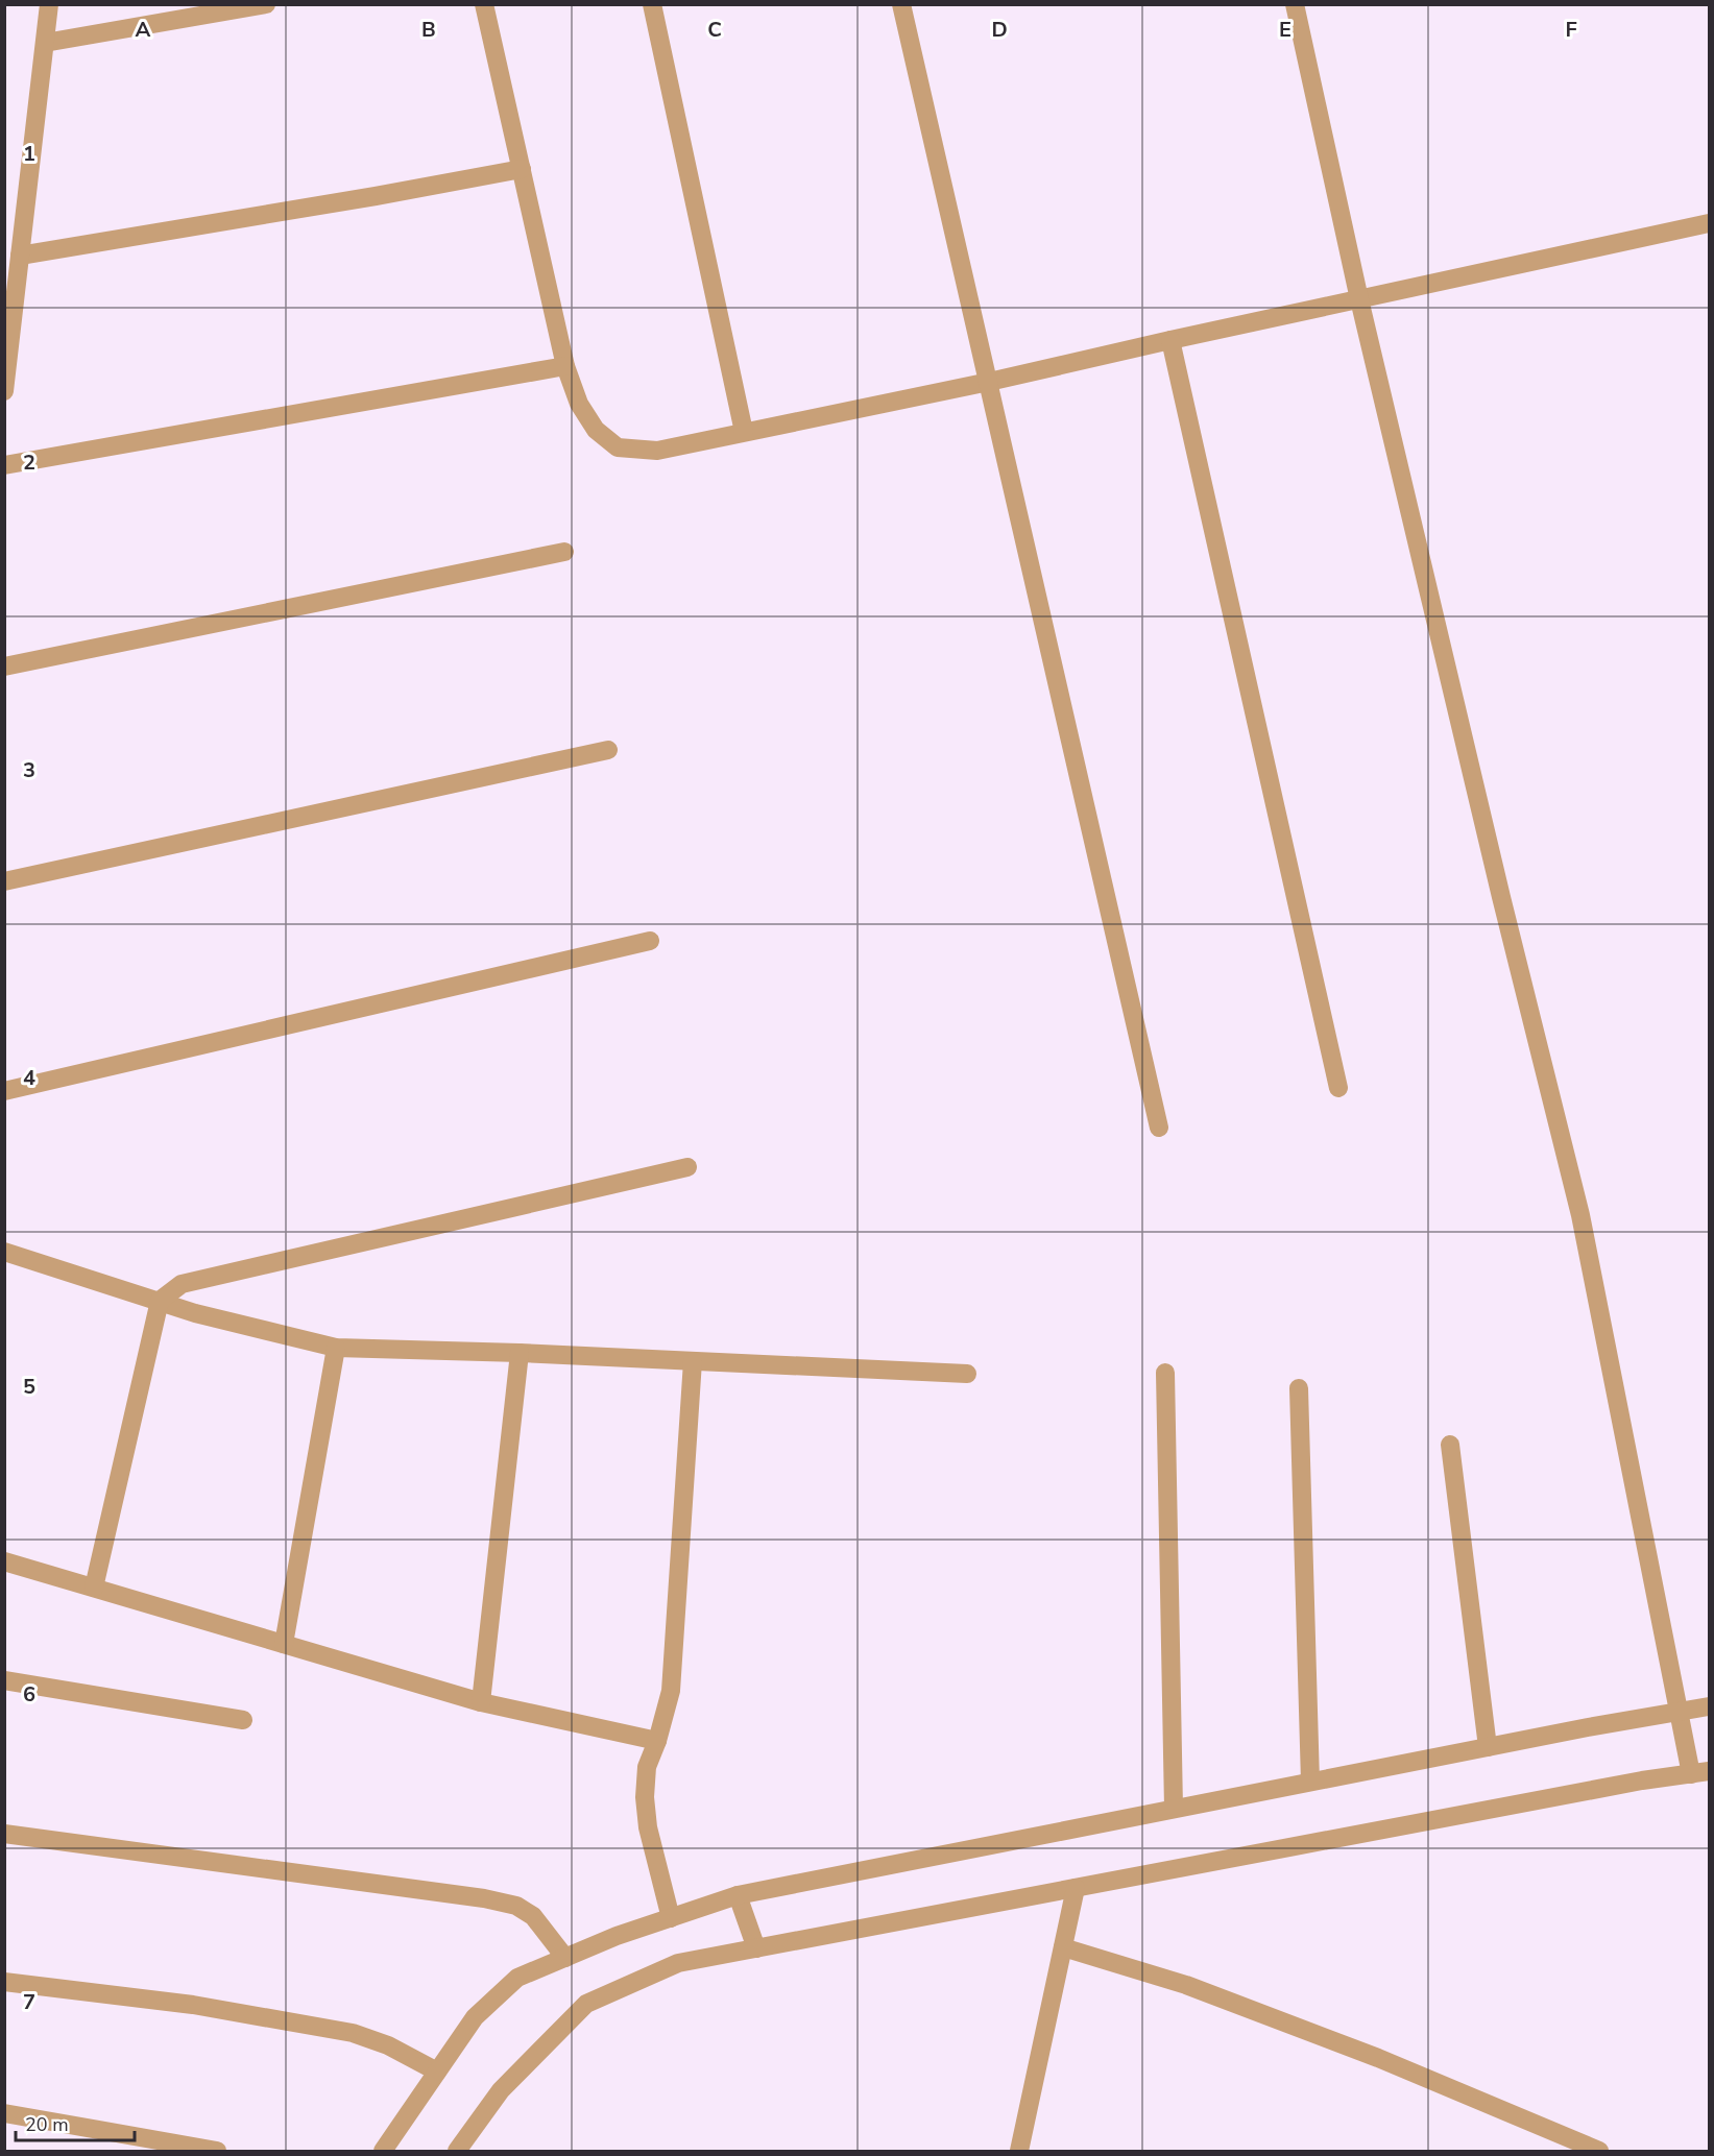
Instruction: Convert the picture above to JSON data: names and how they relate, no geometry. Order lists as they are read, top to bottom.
{
  "scale_bar": "20 m",
  "grid": {
    "columns": [
      "A",
      "B",
      "C",
      "D",
      "E",
      "F"
    ],
    "rows": [
      "1",
      "2",
      "3",
      "4",
      "5",
      "6",
      "7"
    ]
  }
}
